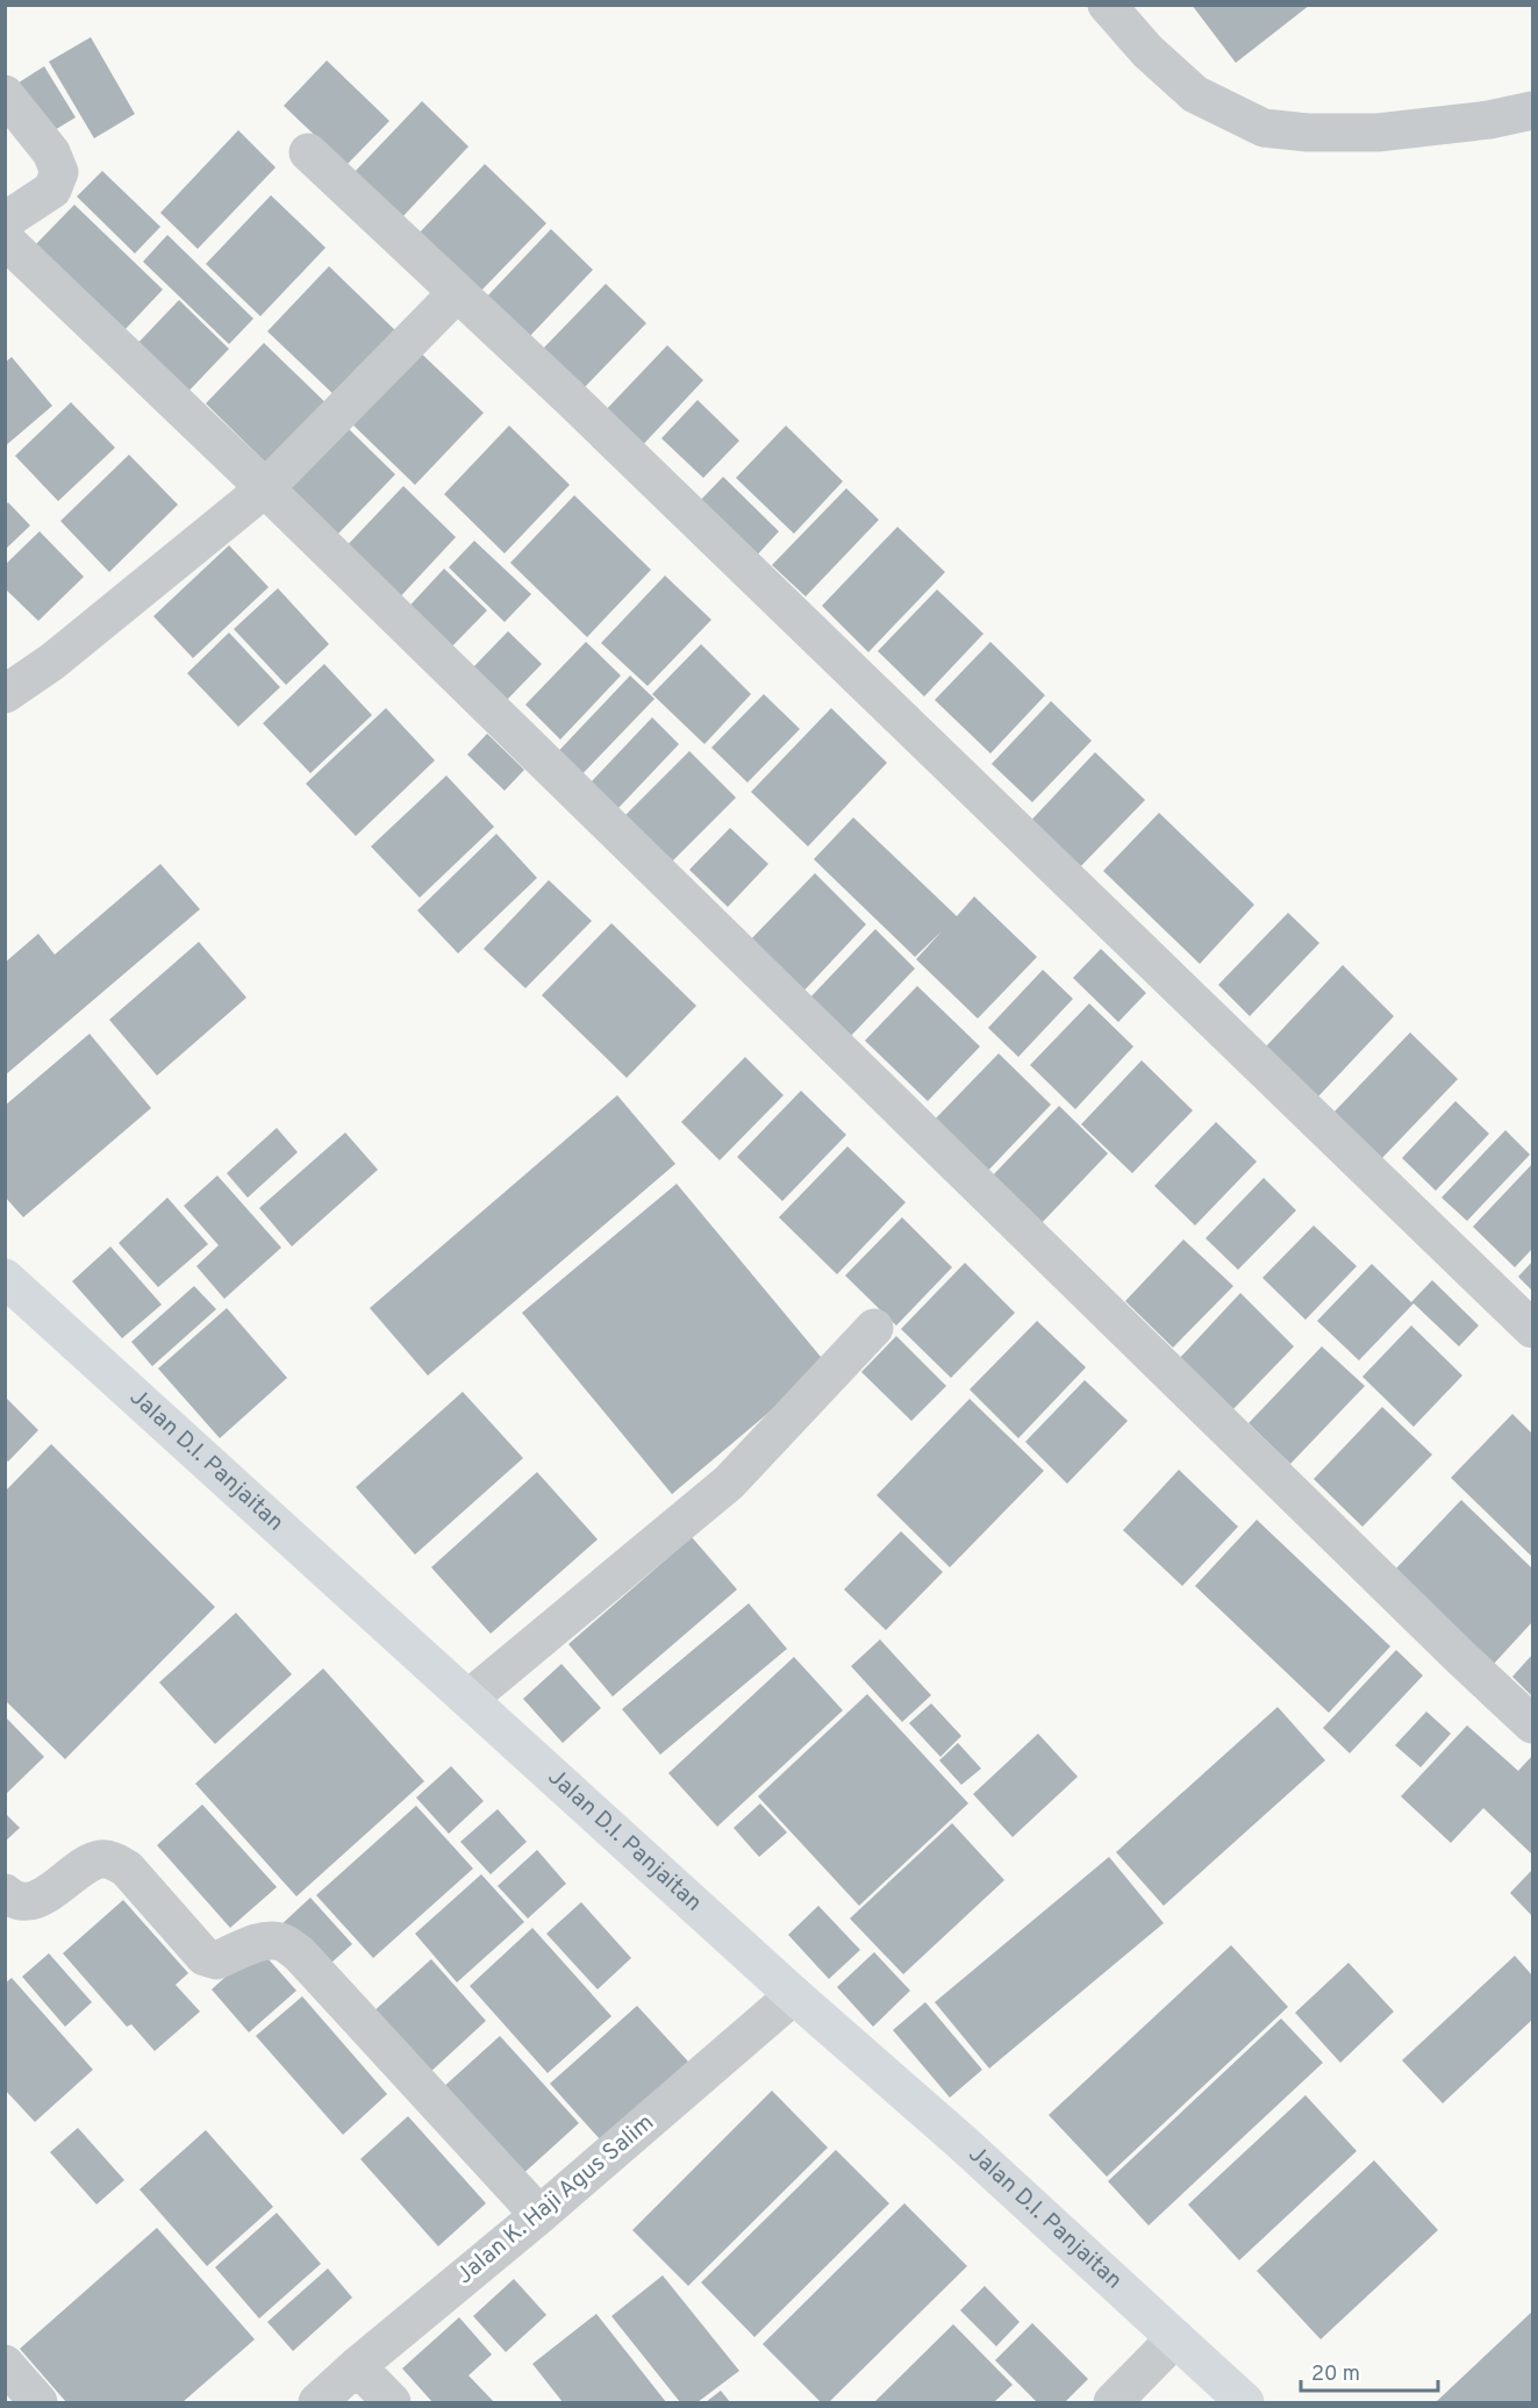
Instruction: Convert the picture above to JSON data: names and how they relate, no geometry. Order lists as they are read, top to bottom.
{
  "streets": {
    "highway": ["Jalan D.I. Panjaitan"],
    "street": ["Jalan K. Haji Agus Salim"]
  },
  "crossings": [
    ["Jalan D.I. Panjaitan", "Jalan K. Haji Agus Salim"]
  ],
  "scale_bar": "20 m"
}
